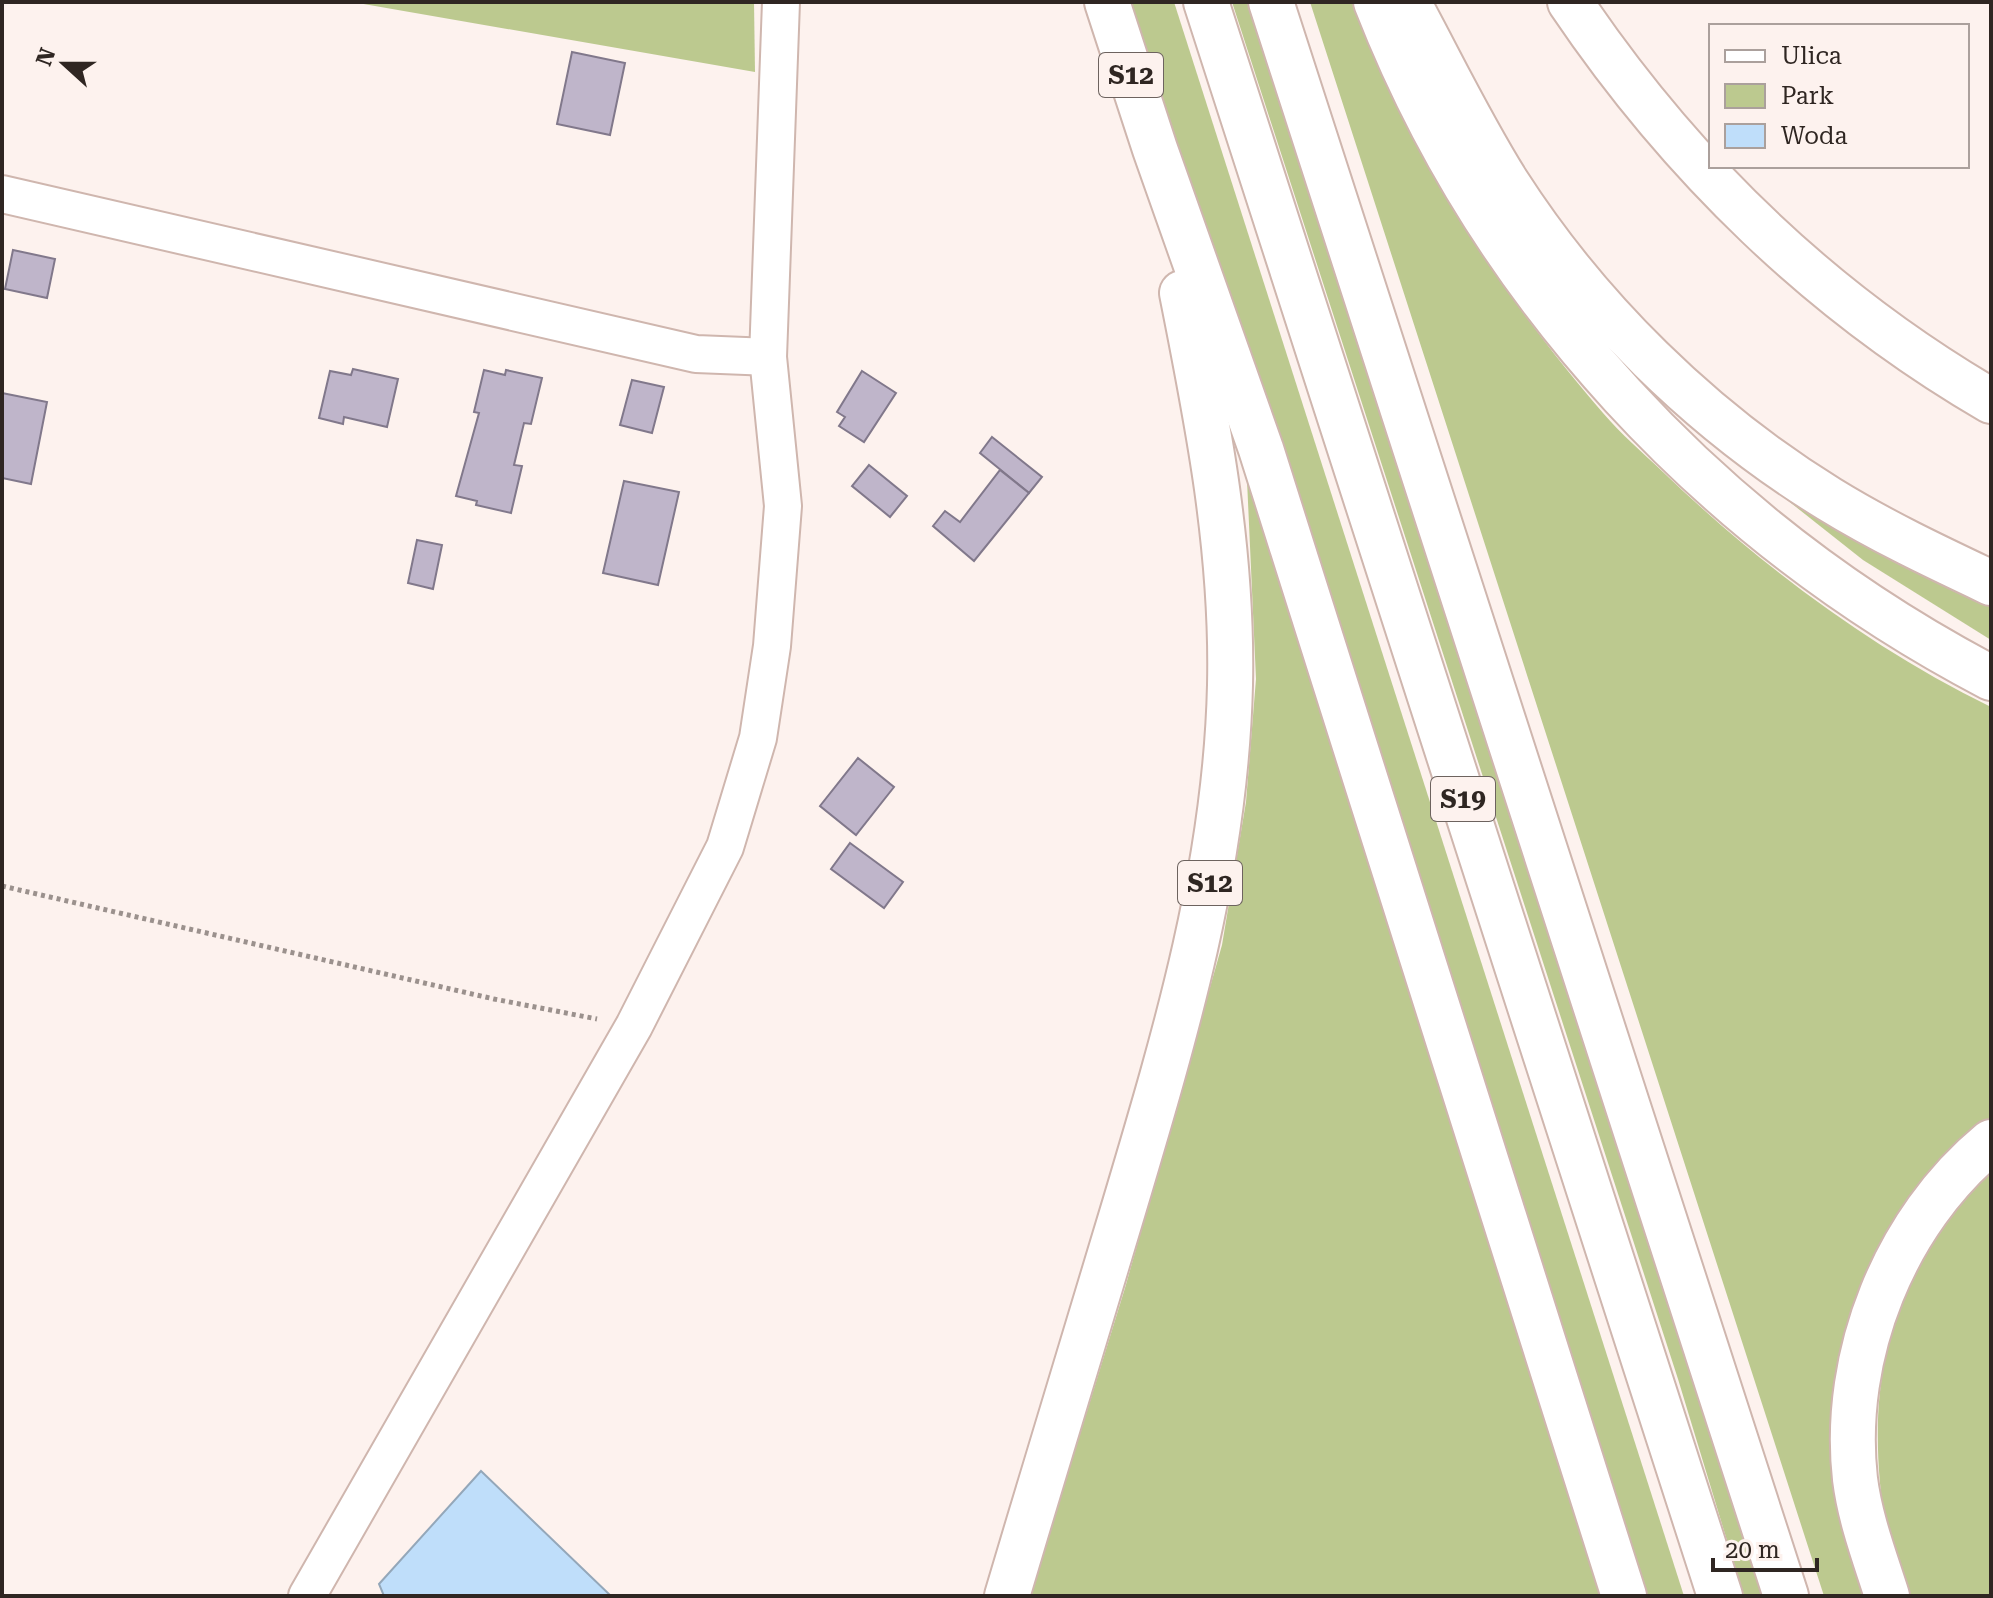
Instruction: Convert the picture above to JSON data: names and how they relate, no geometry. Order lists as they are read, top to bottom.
{
  "streets": {
    "main road": ["S12", "S19"]
  },
  "legend": ["Ulica", "Park", "Woda"],
  "scale_bar": "20 m",
  "north": "left"
}
